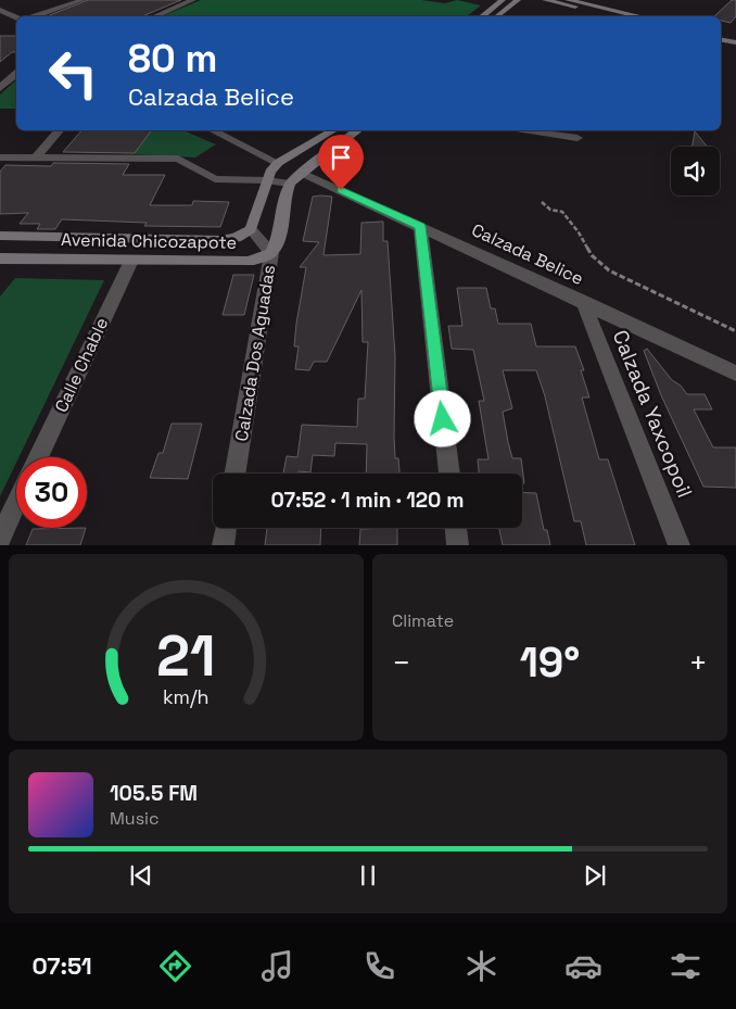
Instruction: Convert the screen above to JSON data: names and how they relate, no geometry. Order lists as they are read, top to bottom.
{
  "streets": {
    "main road": ["Avenida Chicozapote"],
    "street": [
      "Calzada Belice",
      "Calzada Dos Aguadas",
      "Calle Chable",
      "Calzada Yaxcopoil"
    ]
  },
  "crossings": [
    ["Avenida Chicozapote", "Calzada Dos Aguadas"],
    ["Avenida Chicozapote", "Calle Chable"],
    ["Calzada Belice", "Calzada Yaxcopoil"]
  ],
  "page": {
    "turn": ["80 m", "Calzada Belice"],
    "limit": "30",
    "trip": "07:52 · 1 min · 120 m",
    "tile": "Climate",
    "heat": ["−", "19°", "+"],
    "song": ["105.5 FM", "Music"],
    "tabs": "07:51",
    "gauge": ["21", "km/h"]
  }
}
